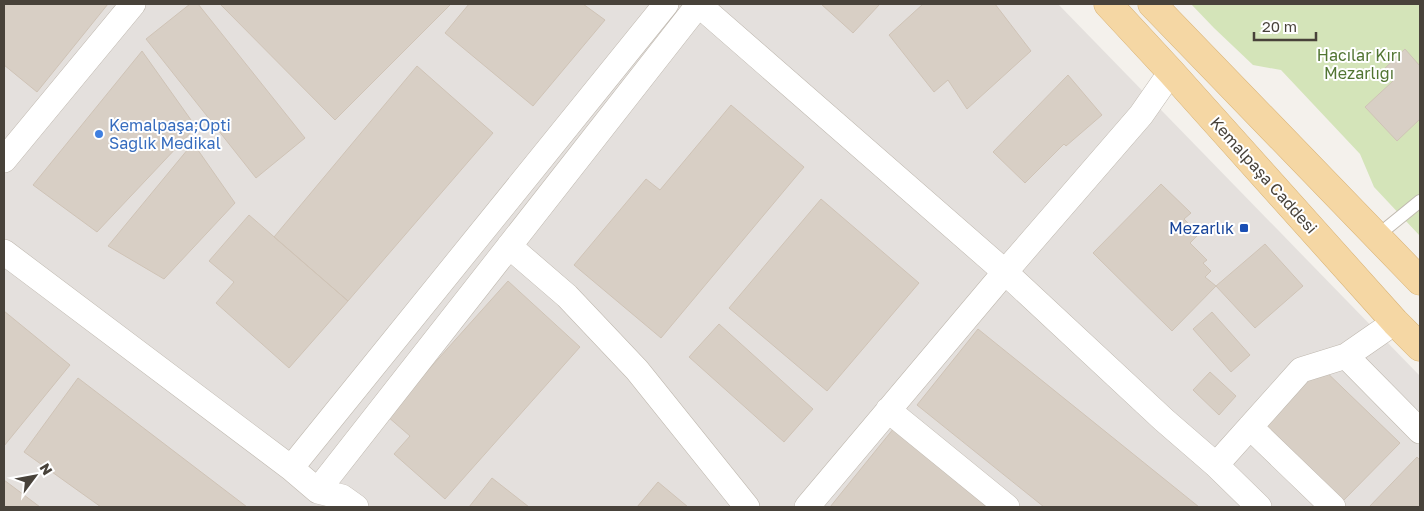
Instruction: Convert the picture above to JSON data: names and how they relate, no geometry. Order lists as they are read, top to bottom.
{
  "streets": {
    "main road": ["Kemalpaşa Caddesi"]
  },
  "parks": ["Hacılar Kırı Mezarlığı"],
  "places": {
    "other": ["Kemalpaşa;Opti Sağlık Medikal"],
    "transit": ["Mezarlık"]
  },
  "scale_bar": "20 m",
  "north": "top right"
}
